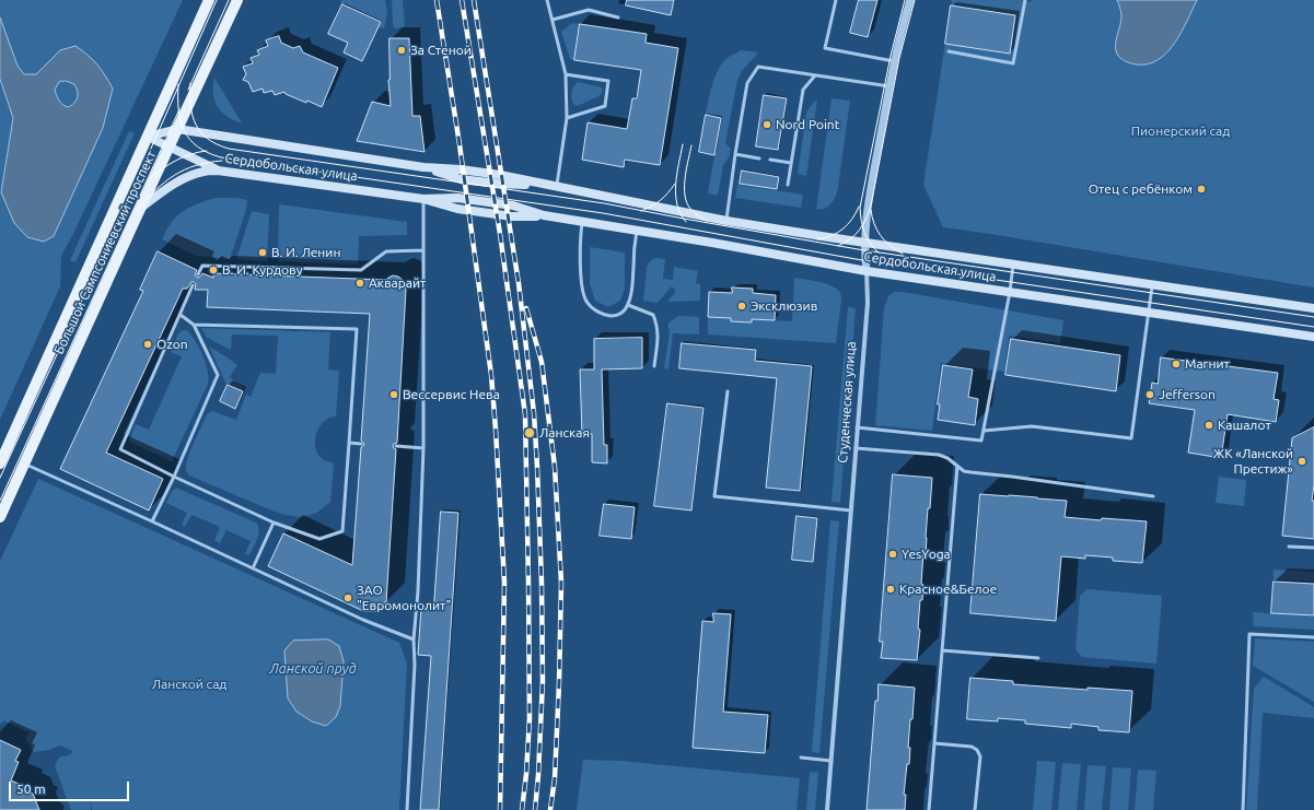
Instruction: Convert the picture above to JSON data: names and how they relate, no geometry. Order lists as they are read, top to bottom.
{
  "streets": {
    "main road": ["Сердобольская улица", "Большой Сампсониевский проспект"],
    "street": ["Студенческая улица"]
  },
  "crossings": [
    ["Сердобольская улица", "Большой Сампсониевский проспект"],
    ["Сердобольская улица", "Студенческая улица"]
  ],
  "water": ["Ланской пруд"],
  "parks": ["Пионерский сад", "Ланской сад"],
  "places": [
    "За Стеной",
    "Nord Point",
    "Отец с ребёнком",
    "В. И. Ленин",
    "В. И. Курдову",
    "Акварайт",
    "Эксклюзив",
    "Ozon",
    "Магнит",
    "Вессервис Нева",
    "Jefferson",
    "Кашалот",
    "Ланская",
    "ЖК «Ланской Престиж»",
    "YesYoga",
    "Красное&Белое",
    "ЗАО \"Евромонолит\""
  ],
  "scale_bar": "50 m"
}
